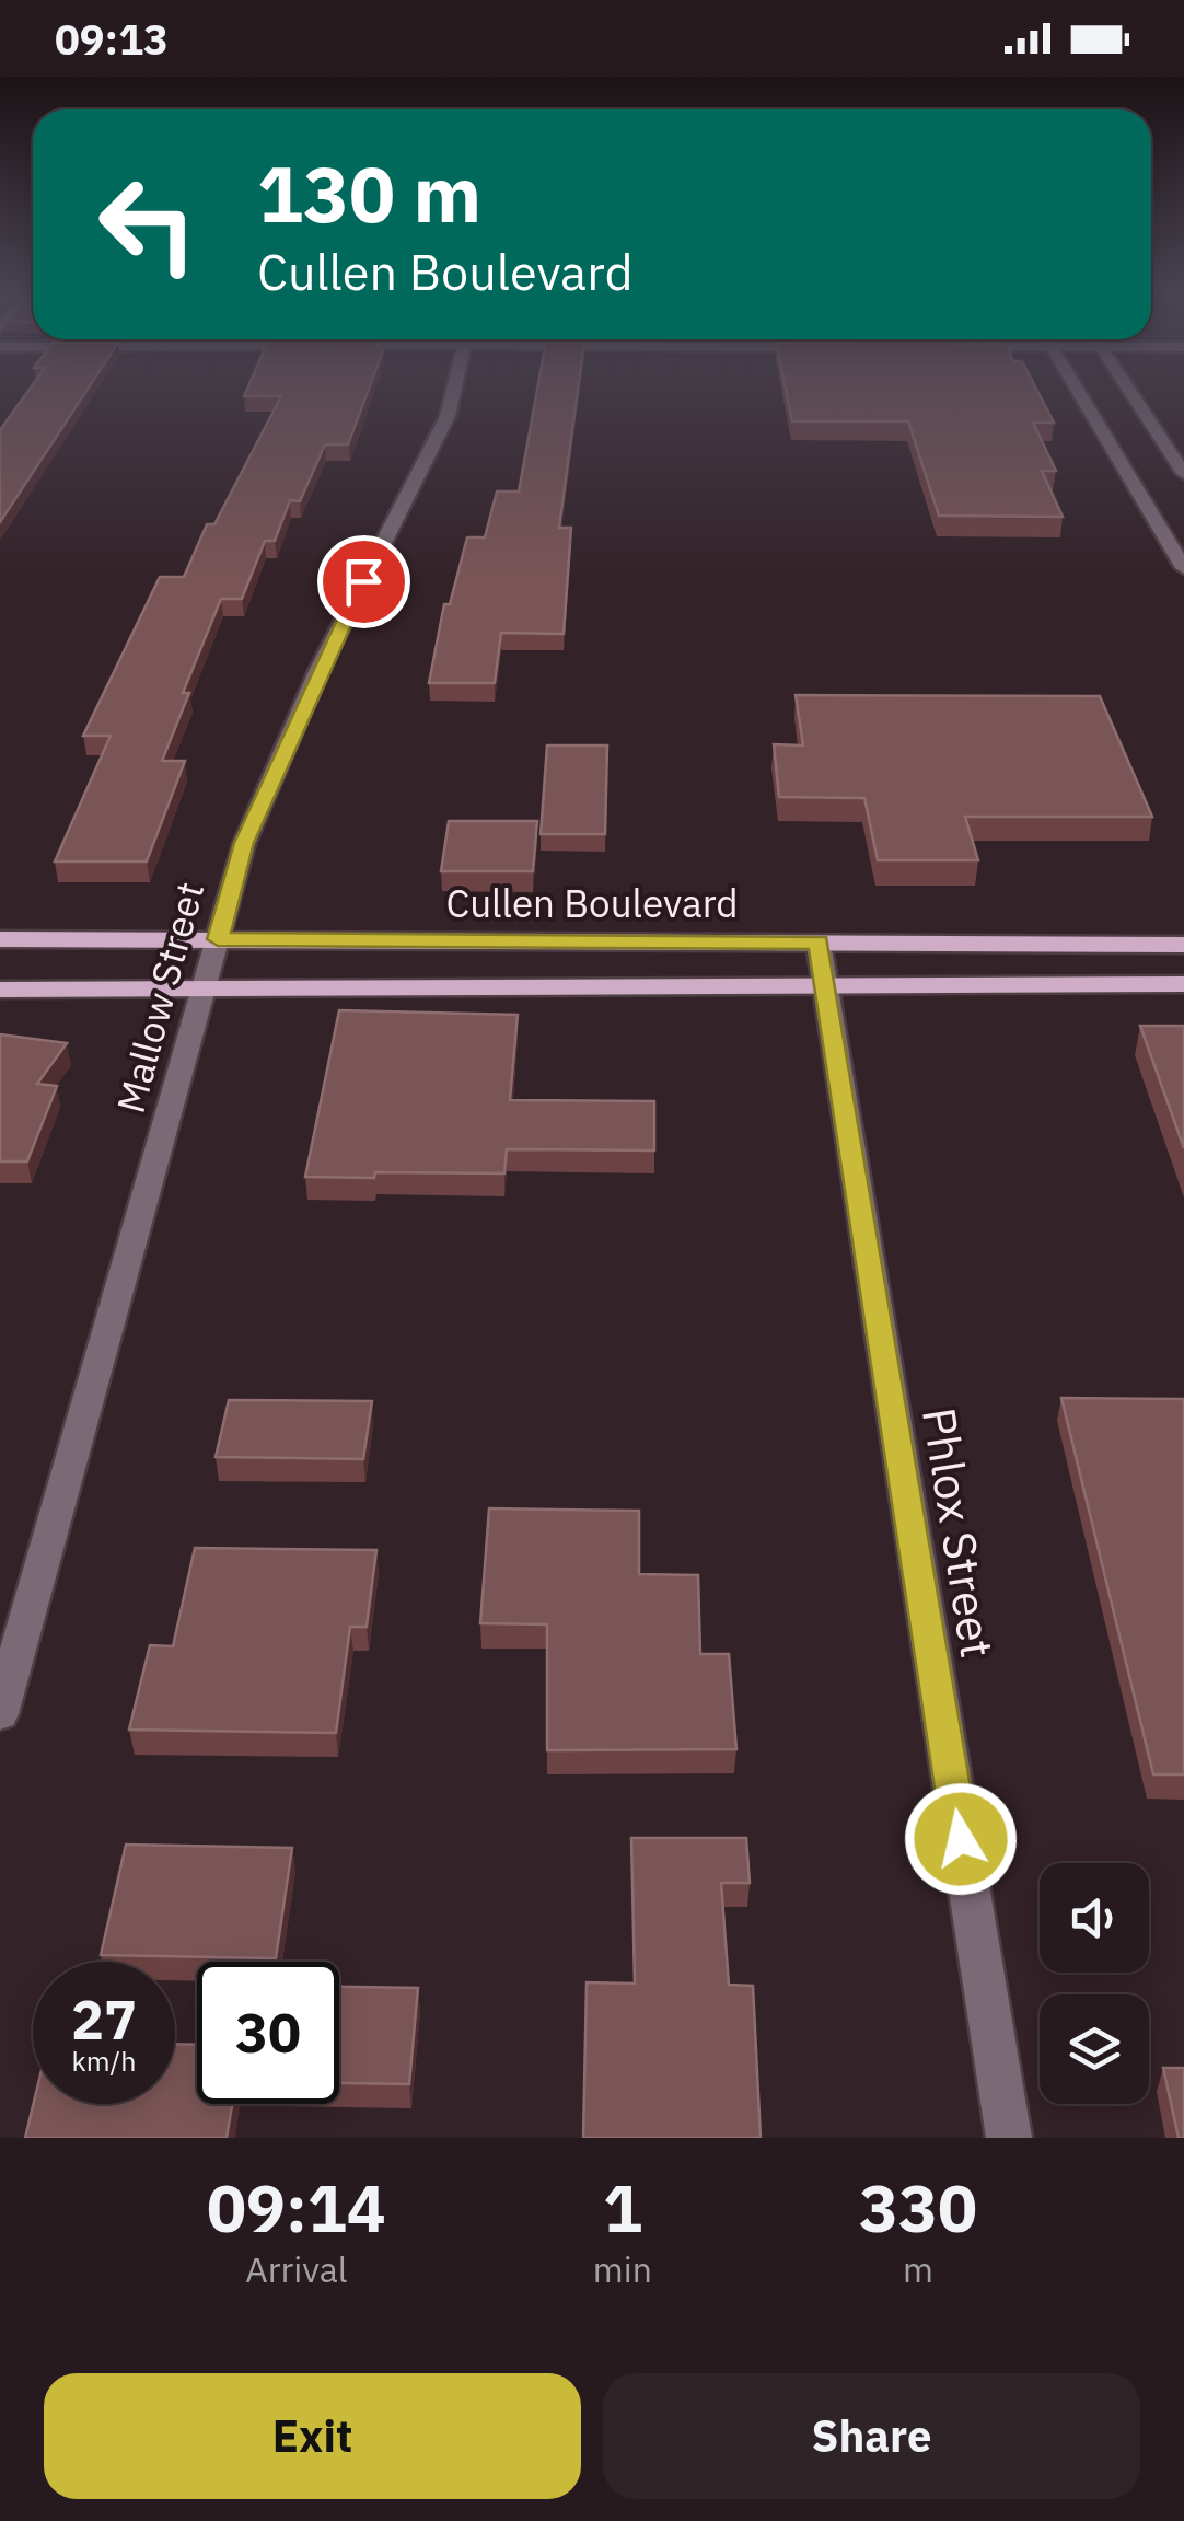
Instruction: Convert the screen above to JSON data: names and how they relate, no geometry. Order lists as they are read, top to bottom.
{
  "streets": {
    "main road": ["Cullen Boulevard"],
    "street": ["Mallow Street", "Phlox Street"]
  },
  "crossings": [
    ["Cullen Boulevard", "Mallow Street"],
    ["Cullen Boulevard", "Phlox Street"]
  ],
  "page": {
    "status": "09:13",
    "turn": ["130 m", "Cullen Boulevard"],
    "speed": "27 km/h",
    "limit": "30",
    "eta": [
      "09:14",
      "Arrival",
      "1",
      "min",
      "330",
      "m"
    ],
    "buttons": ["Exit", "Share"]
  }
}
